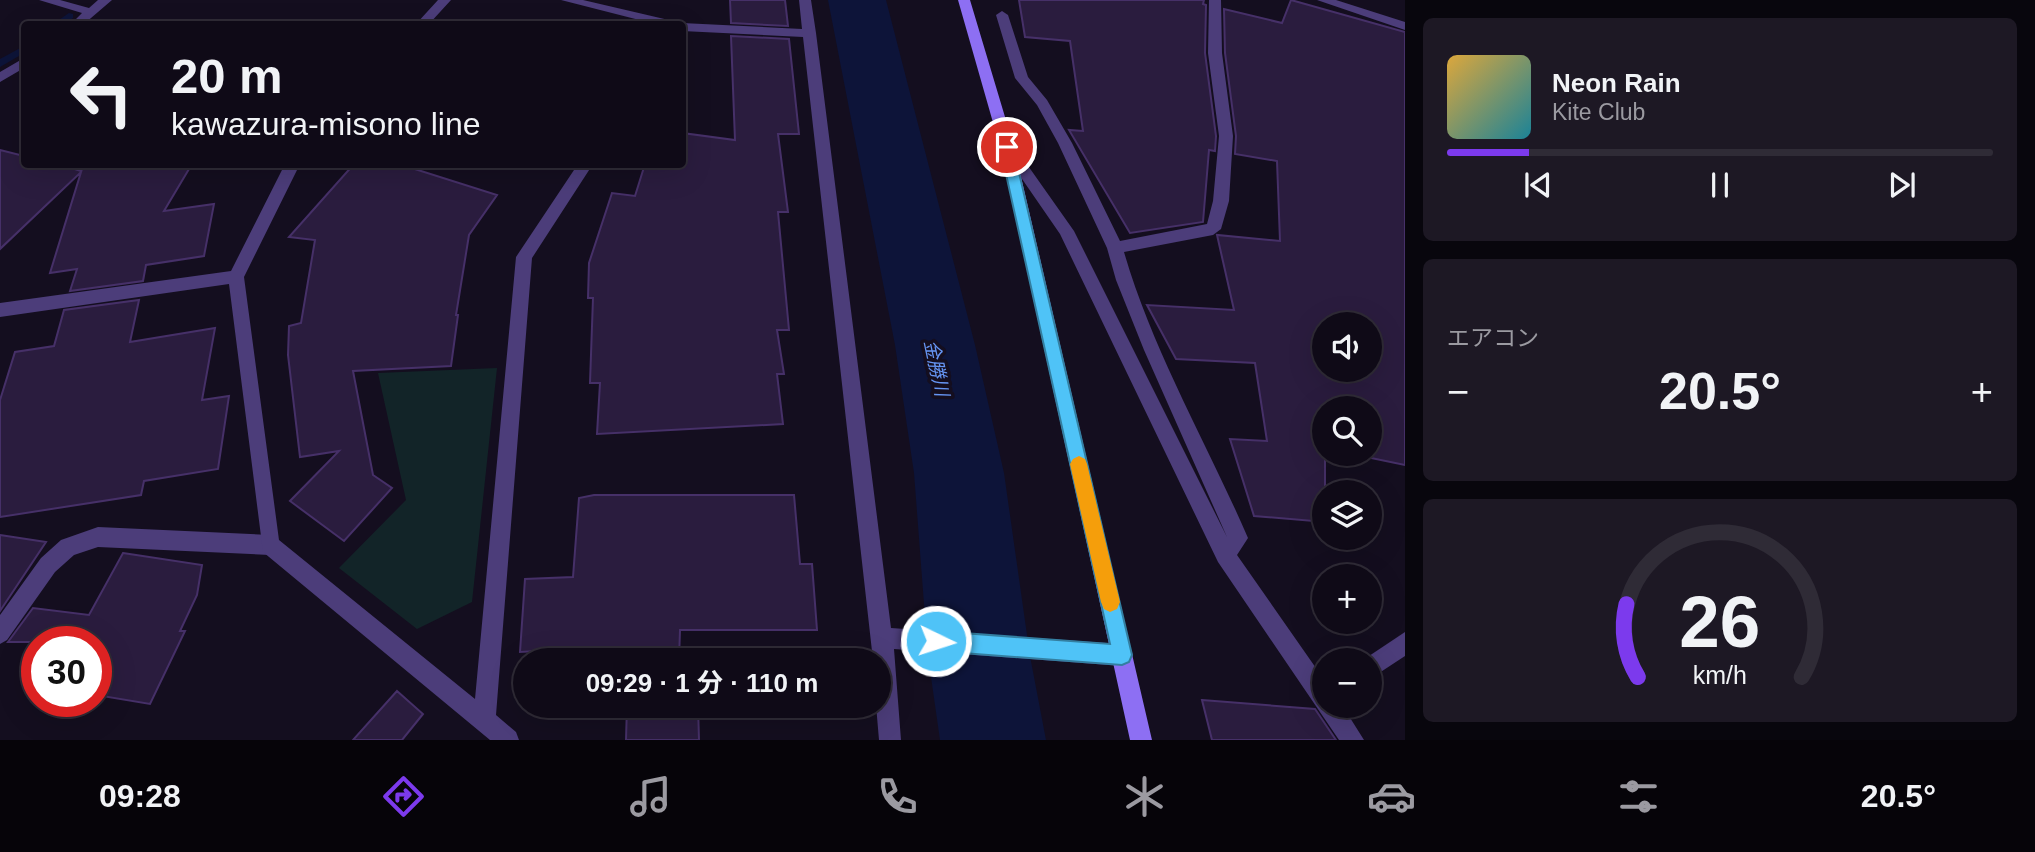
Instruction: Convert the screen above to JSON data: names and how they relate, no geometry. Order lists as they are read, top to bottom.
{
  "water": ["金勝川"],
  "page": {
    "turn": ["20 m", "kawazura-misono line"],
    "song": ["Neon Rain", "Kite Club"],
    "tile": "エアコン",
    "map_buttons": ["+", "−"],
    "heat": ["−", "20.5°", "+"],
    "limit": "30",
    "trip": "09:29 · 1 分 · 110 m",
    "tabs": ["09:28", "20.5°"],
    "gauge": ["26", "km/h"]
  }
}
